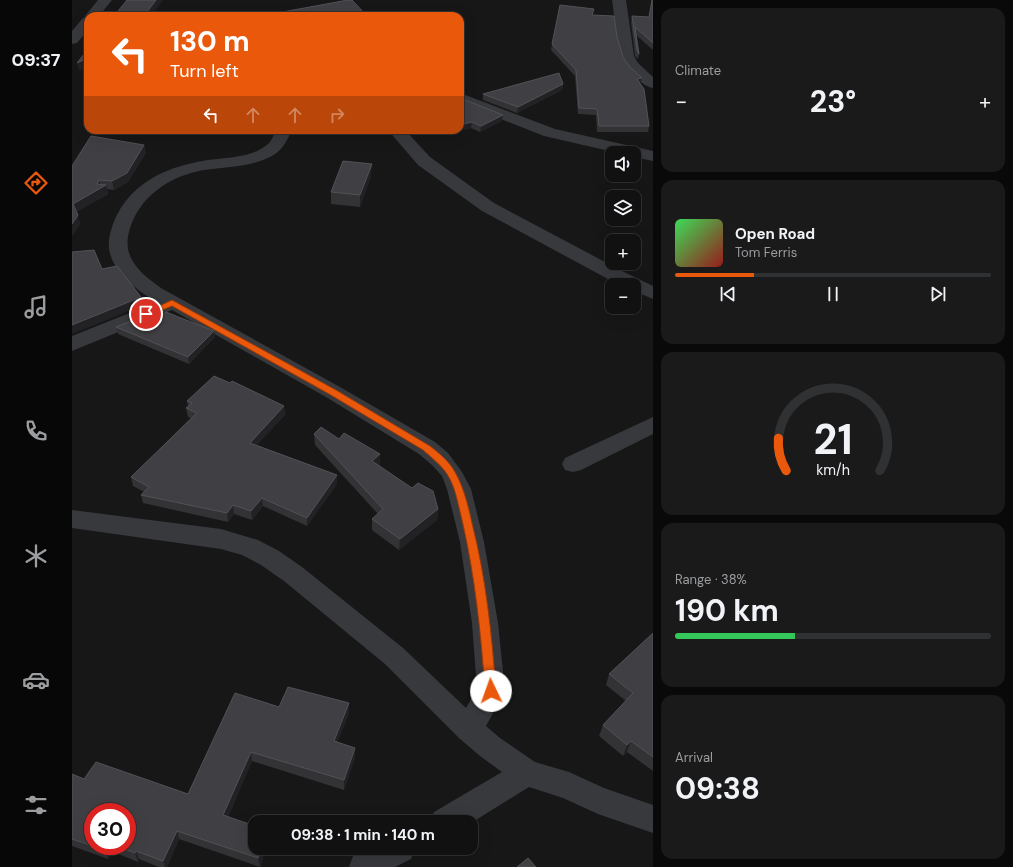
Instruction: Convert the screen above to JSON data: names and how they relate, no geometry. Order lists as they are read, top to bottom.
{
  "page": {
    "tabs": "09:37",
    "tile": [
      "Climate",
      ["Range · 38%", "190 km"],
      ["Arrival", "09:38"]
    ],
    "turn": ["130 m", "Turn left"],
    "heat": ["−", "23°", "+"],
    "map_buttons": ["+", "−"],
    "song": ["Open Road", "Tom Ferris"],
    "limit": "30",
    "trip": "09:38 · 1 min · 140 m",
    "gauge": ["21", "km/h"]
  }
}
